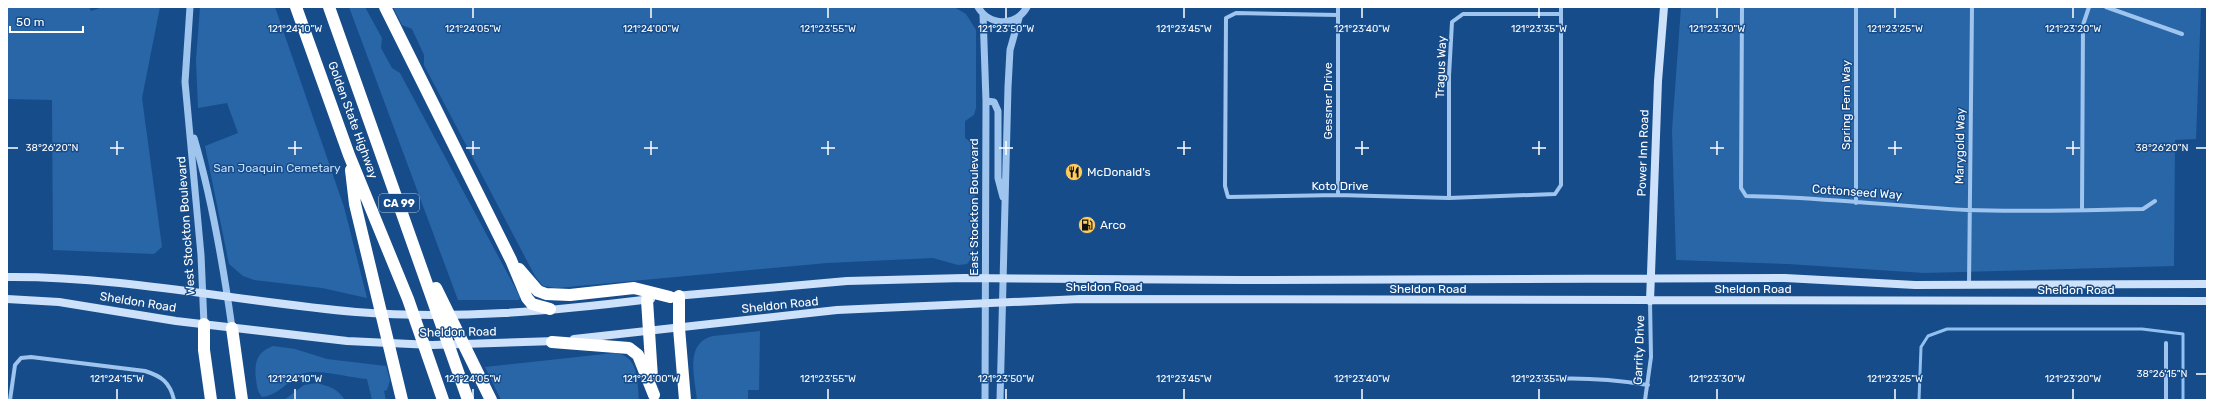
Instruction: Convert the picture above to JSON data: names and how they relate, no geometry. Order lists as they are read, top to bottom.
{
  "streets": {
    "highway": ["Golden State Highway", "CA 99"],
    "main road": ["Power Inn Road", "Sheldon Road"],
    "street": [
      "Tragus Way",
      "Gessner Drive",
      "Spring Fern Way",
      "Marygold Way",
      "Koto Drive",
      "Cottonseed Way",
      "East Stockton Boulevard",
      "West Stockton Boulevard",
      "Garrity Drive"
    ]
  },
  "crossings": [
    ["Tragus Way", "Koto Drive"],
    ["Gessner Drive", "Koto Drive"],
    ["Spring Fern Way", "Cottonseed Way"],
    ["Marygold Way", "Cottonseed Way"],
    ["Marygold Way", "Sheldon Road"],
    ["Power Inn Road", "Sheldon Road"],
    ["Power Inn Road", "Garrity Drive"],
    ["East Stockton Boulevard", "Sheldon Road"],
    ["West Stockton Boulevard", "Sheldon Road"],
    ["Sheldon Road", "Garrity Drive"]
  ],
  "parks": ["San Joaquin Cemetary"],
  "places": {
    "restaurant": ["McDonald's"],
    "fuel station": ["Arco"]
  },
  "scale_bar": "50 m",
  "coordinates": [
    "121°24'10\"W",
    "121°24'05\"W",
    "121°24'00\"W",
    "121°23'55\"W",
    "121°23'50\"W",
    "121°23'45\"W",
    "121°23'40\"W",
    "121°23'35\"W",
    "121°23'30\"W",
    "121°23'25\"W",
    "121°23'20\"W",
    "38°26'20\"N",
    "38°26'15\"N",
    "121°24'15\"W"
  ]
}
